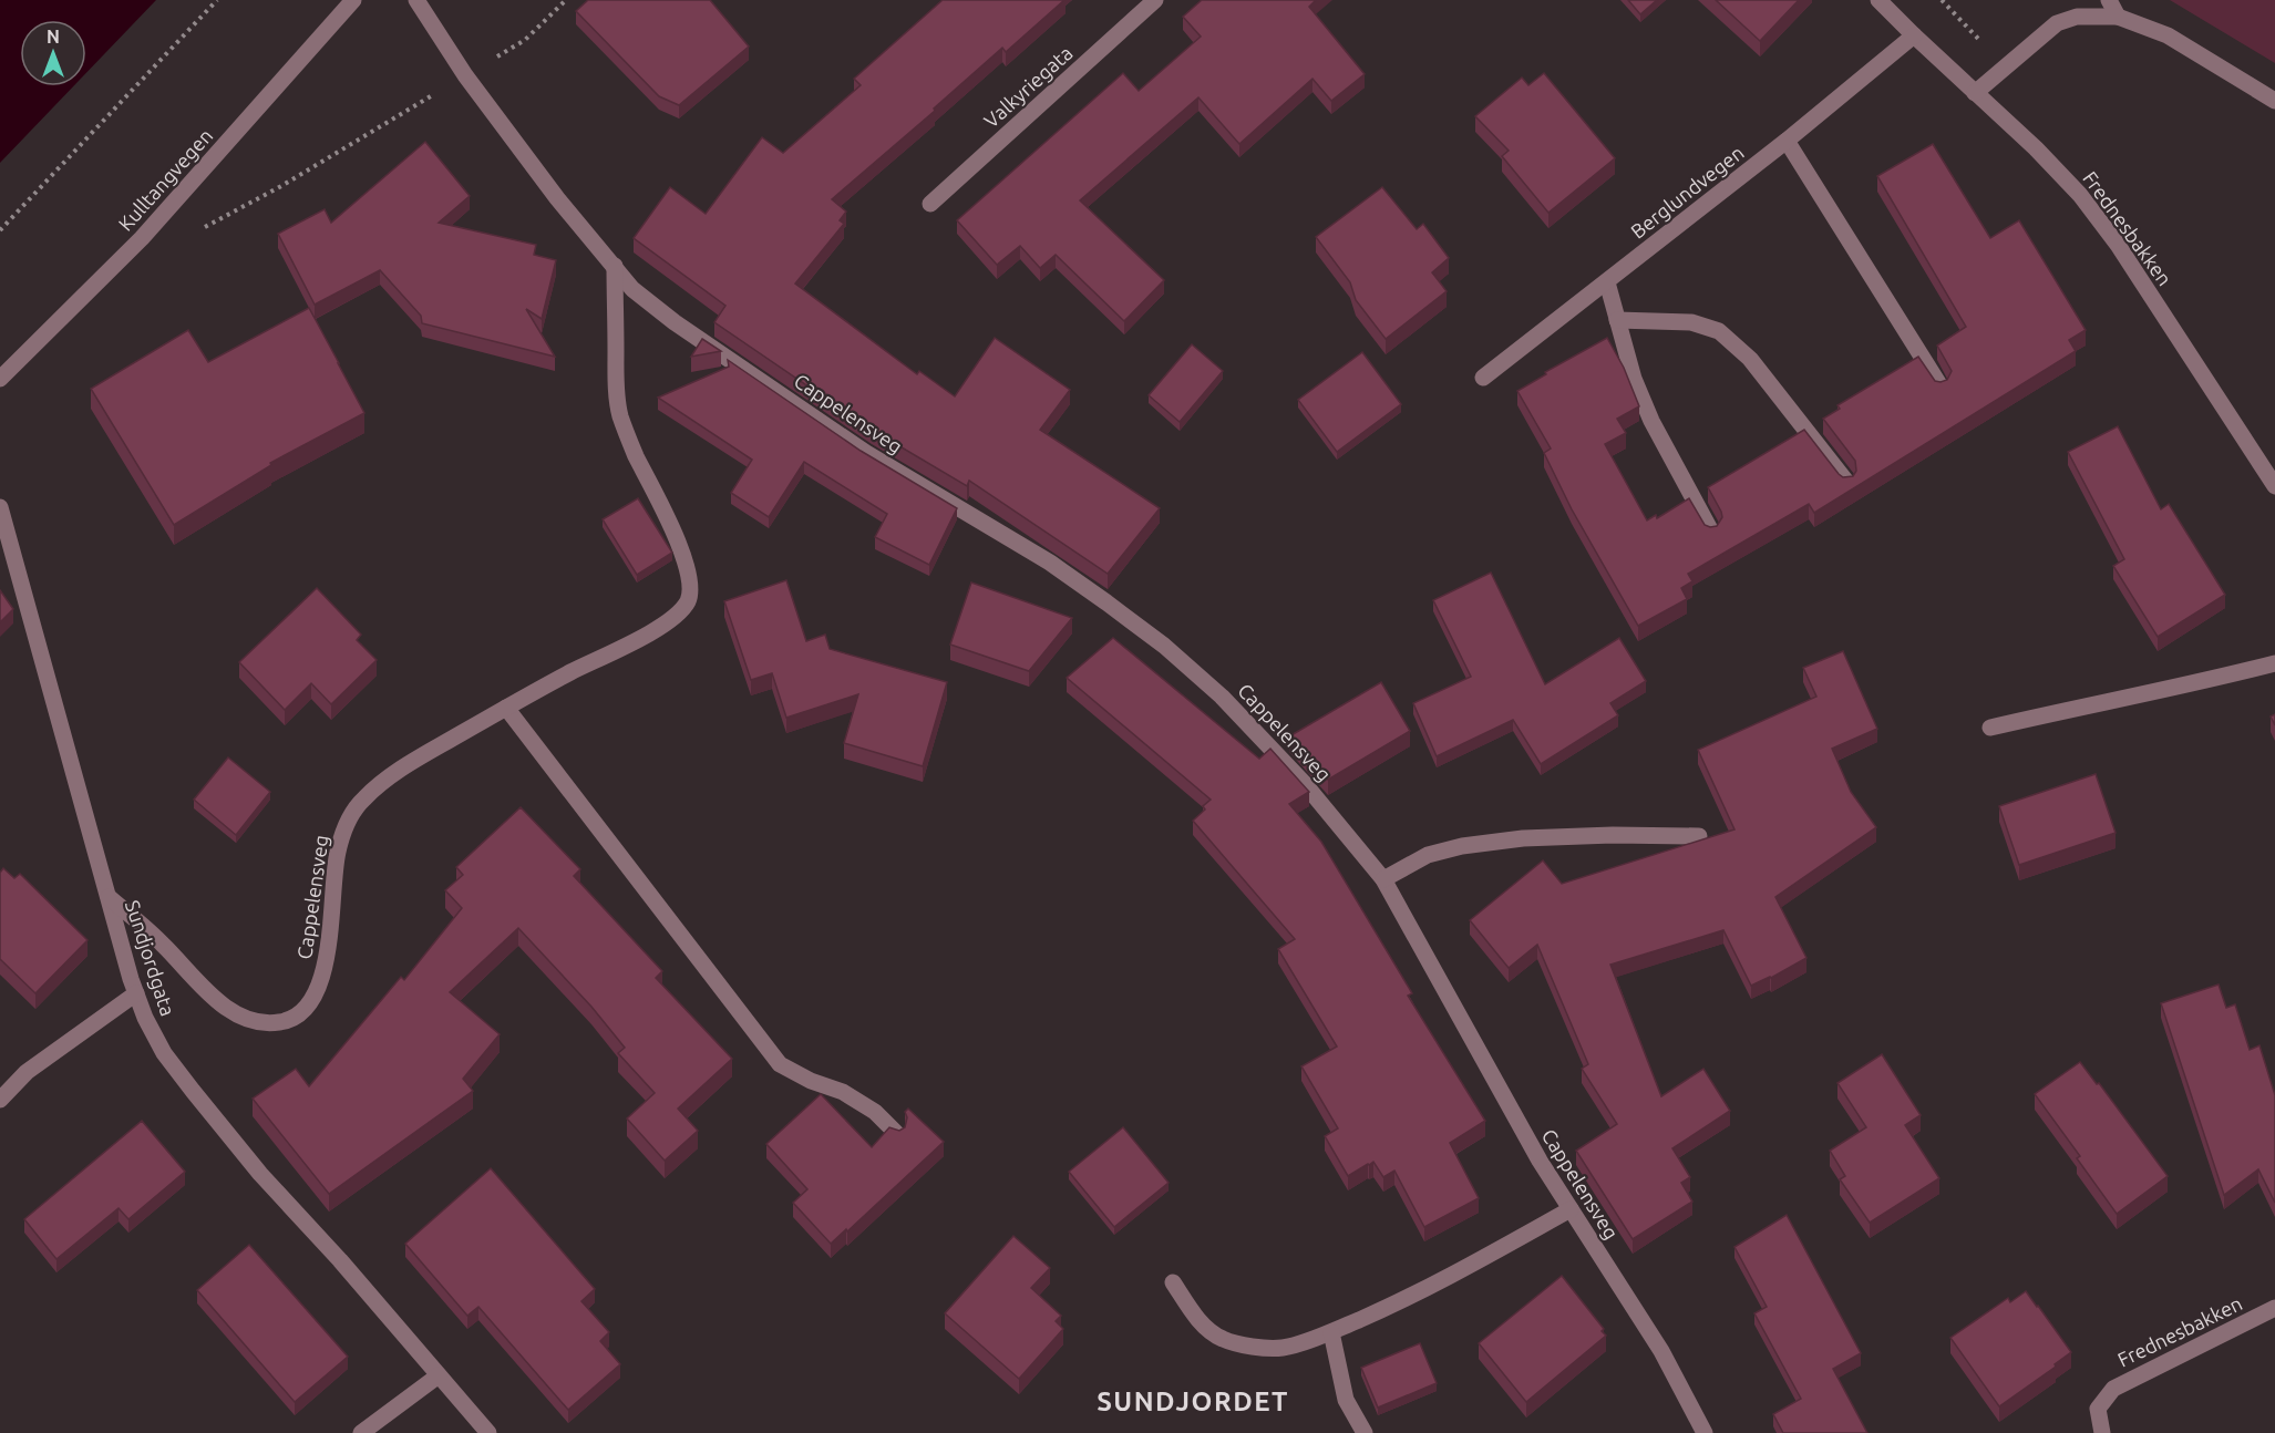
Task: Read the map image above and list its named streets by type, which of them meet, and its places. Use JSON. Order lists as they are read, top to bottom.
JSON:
{
  "streets": {
    "street": [
      "Valkyriegata",
      "Kulltangvegen",
      "Berglundvegen",
      "Frednesbakken",
      "Cappelensveg",
      "Sundjordgata"
    ]
  },
  "crossings": [
    ["Berglundvegen", "Frednesbakken"],
    ["Cappelensveg", "Sundjordgata"]
  ],
  "districts": ["SUNDJORDET"],
  "north": "top"
}
